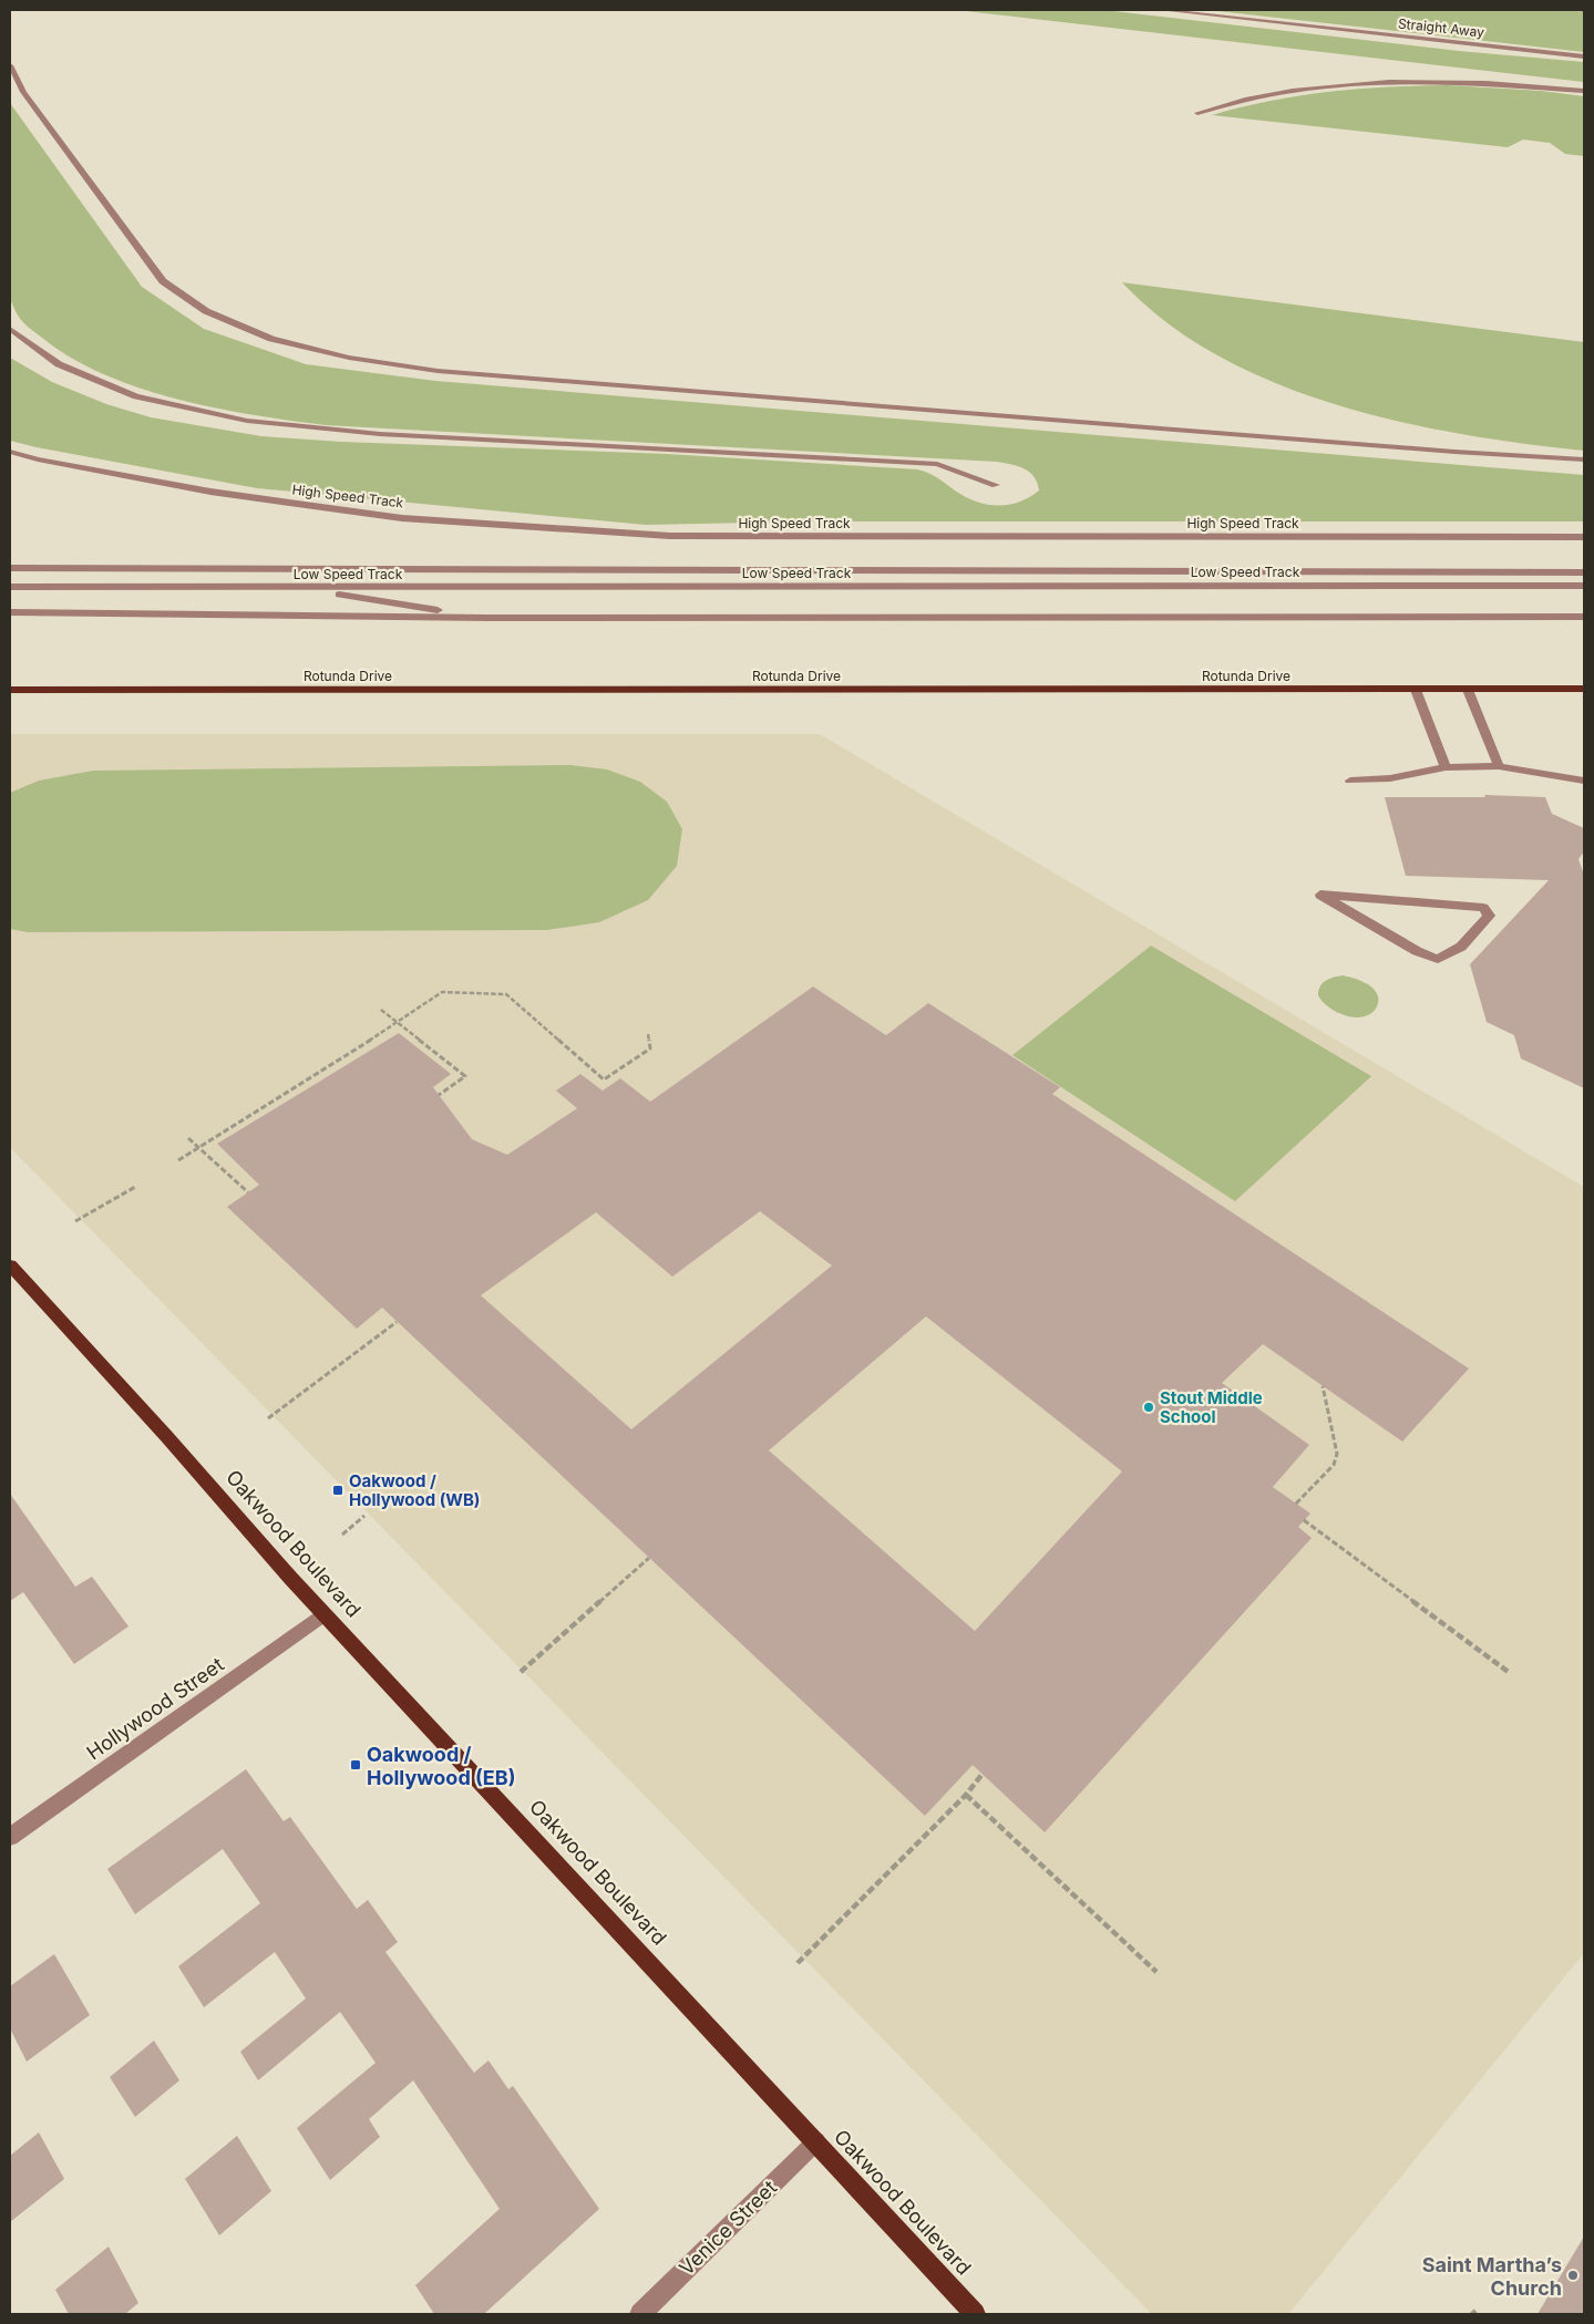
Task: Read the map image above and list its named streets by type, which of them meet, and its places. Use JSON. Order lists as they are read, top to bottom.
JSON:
{
  "streets": {
    "main road": ["Rotunda Drive", "Oakwood Boulevard"],
    "street": [
      "Straight Away",
      "High Speed Track",
      "Low Speed Track",
      "Hollywood Street",
      "Venice Street"
    ]
  },
  "crossings": [
    ["Oakwood Boulevard", "Hollywood Street"],
    ["Oakwood Boulevard", "Venice Street"]
  ],
  "places": {
    "other": ["Stout Middle School", "Saint Martha’s Church"],
    "transit": ["Oakwood / Hollywood (WB)", "Oakwood / Hollywood (EB)"]
  }
}
